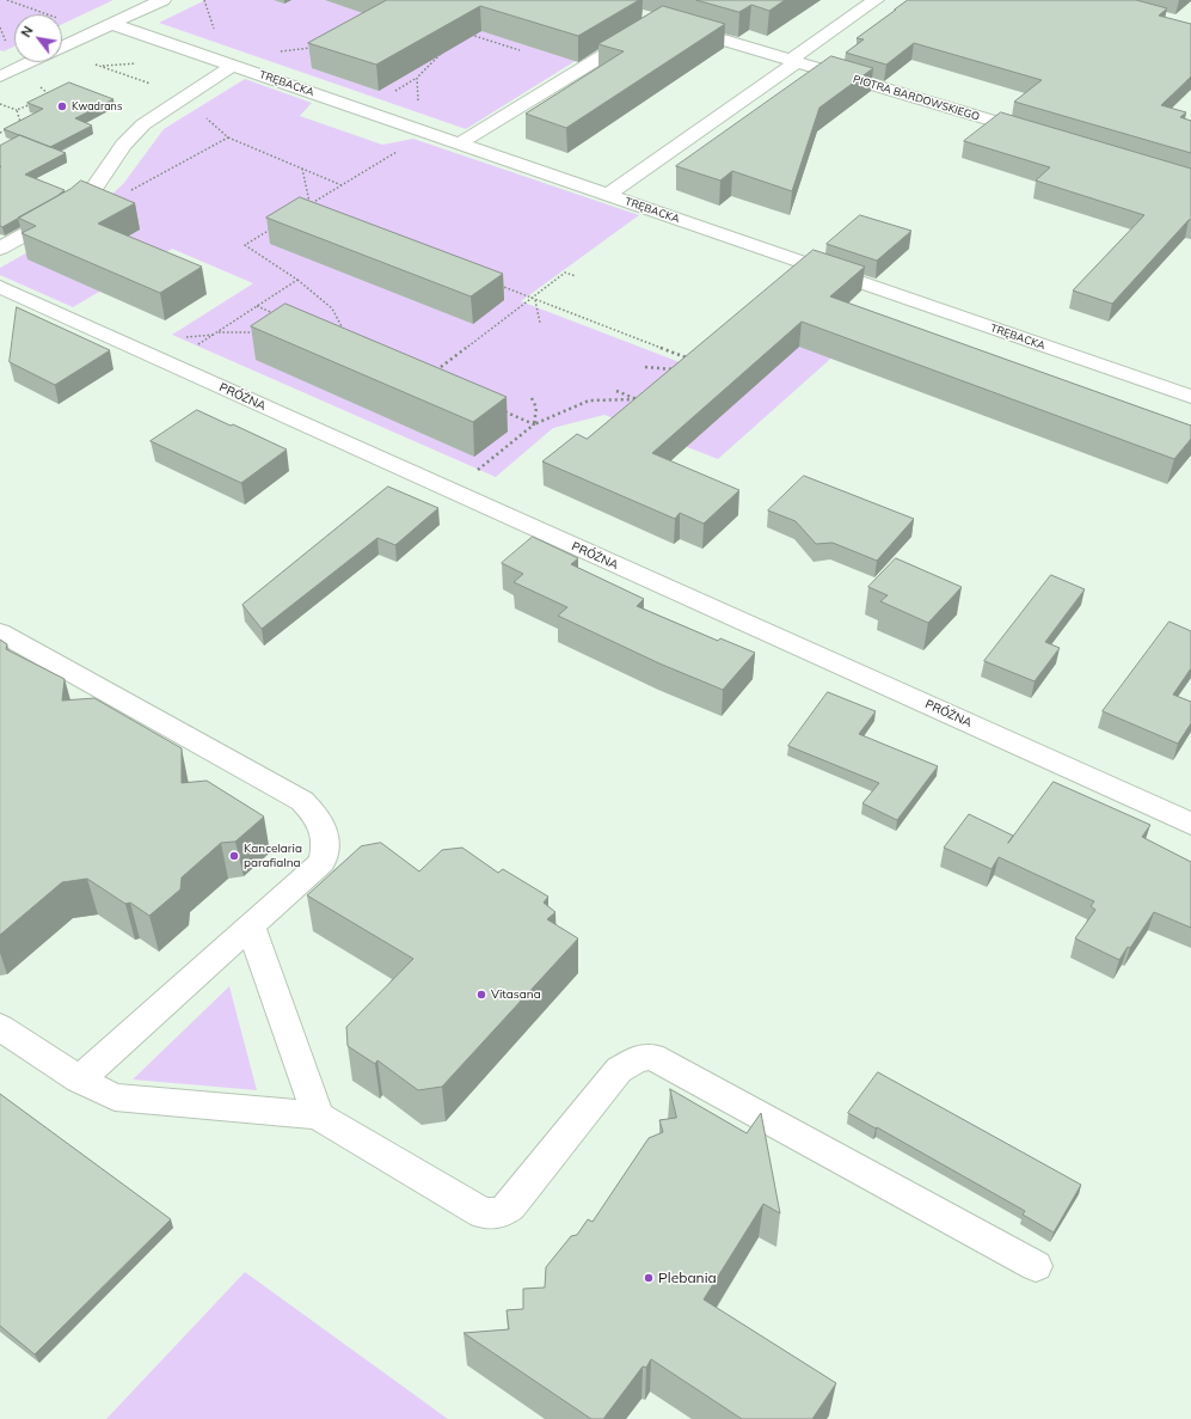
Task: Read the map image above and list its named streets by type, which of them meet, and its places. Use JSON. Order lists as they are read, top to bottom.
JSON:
{
  "streets": {
    "street": ["TRĘBACKA", "PIOTRA BARDOWSKIEGO", "PRÓŻNA"]
  },
  "places": [
    "Kwadrans",
    "Kancelaria parafialna",
    "Vitasana",
    "Plebania"
  ],
  "north": "top left"
}
